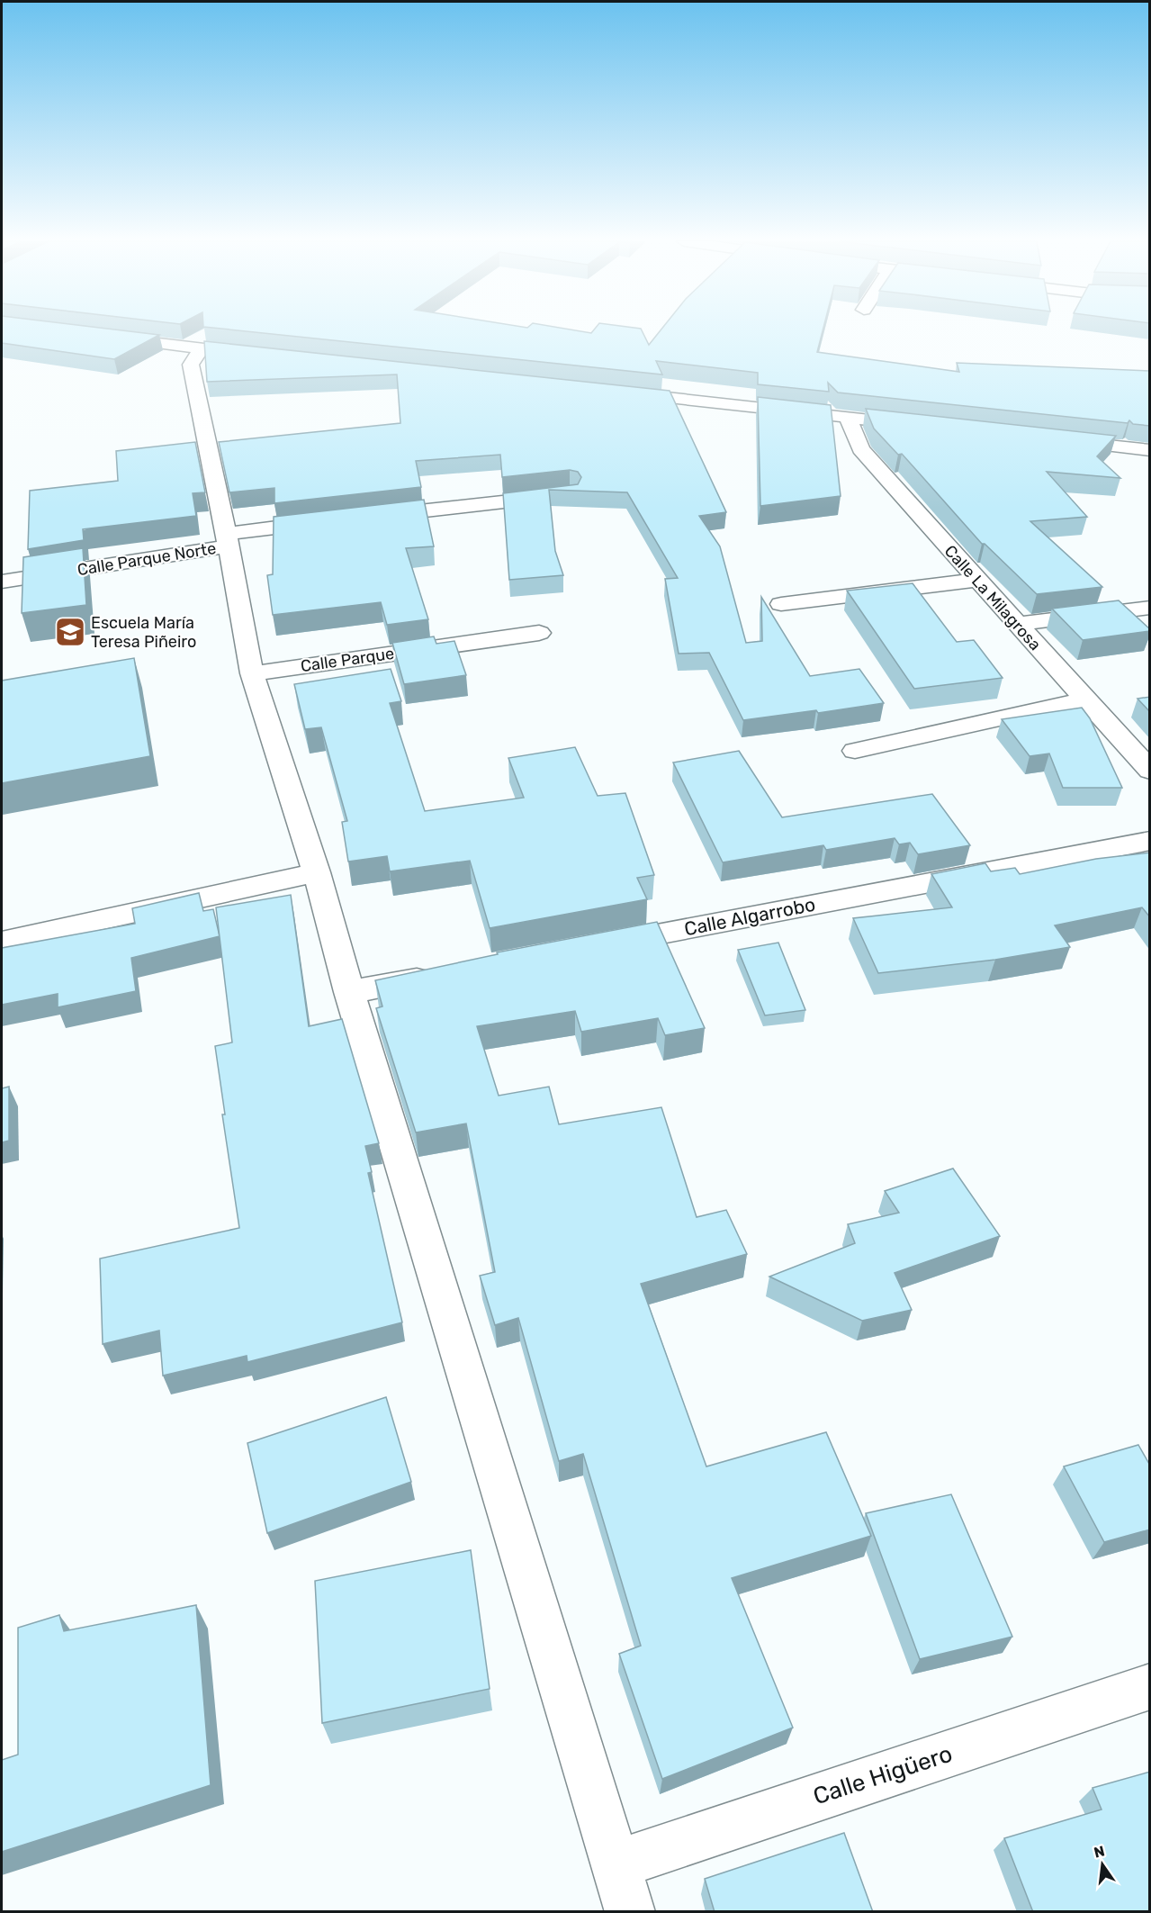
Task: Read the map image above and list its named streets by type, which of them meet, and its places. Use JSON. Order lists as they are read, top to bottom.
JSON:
{
  "streets": {
    "street": [
      "Calle Parque Norte",
      "Calle La Milagrosa",
      "Calle Parque",
      "Calle Algarrobo",
      "Calle Higüero"
    ]
  },
  "places": {
    "school or university": ["Escuela María Teresa Piñeiro"]
  },
  "north": "top"
}
